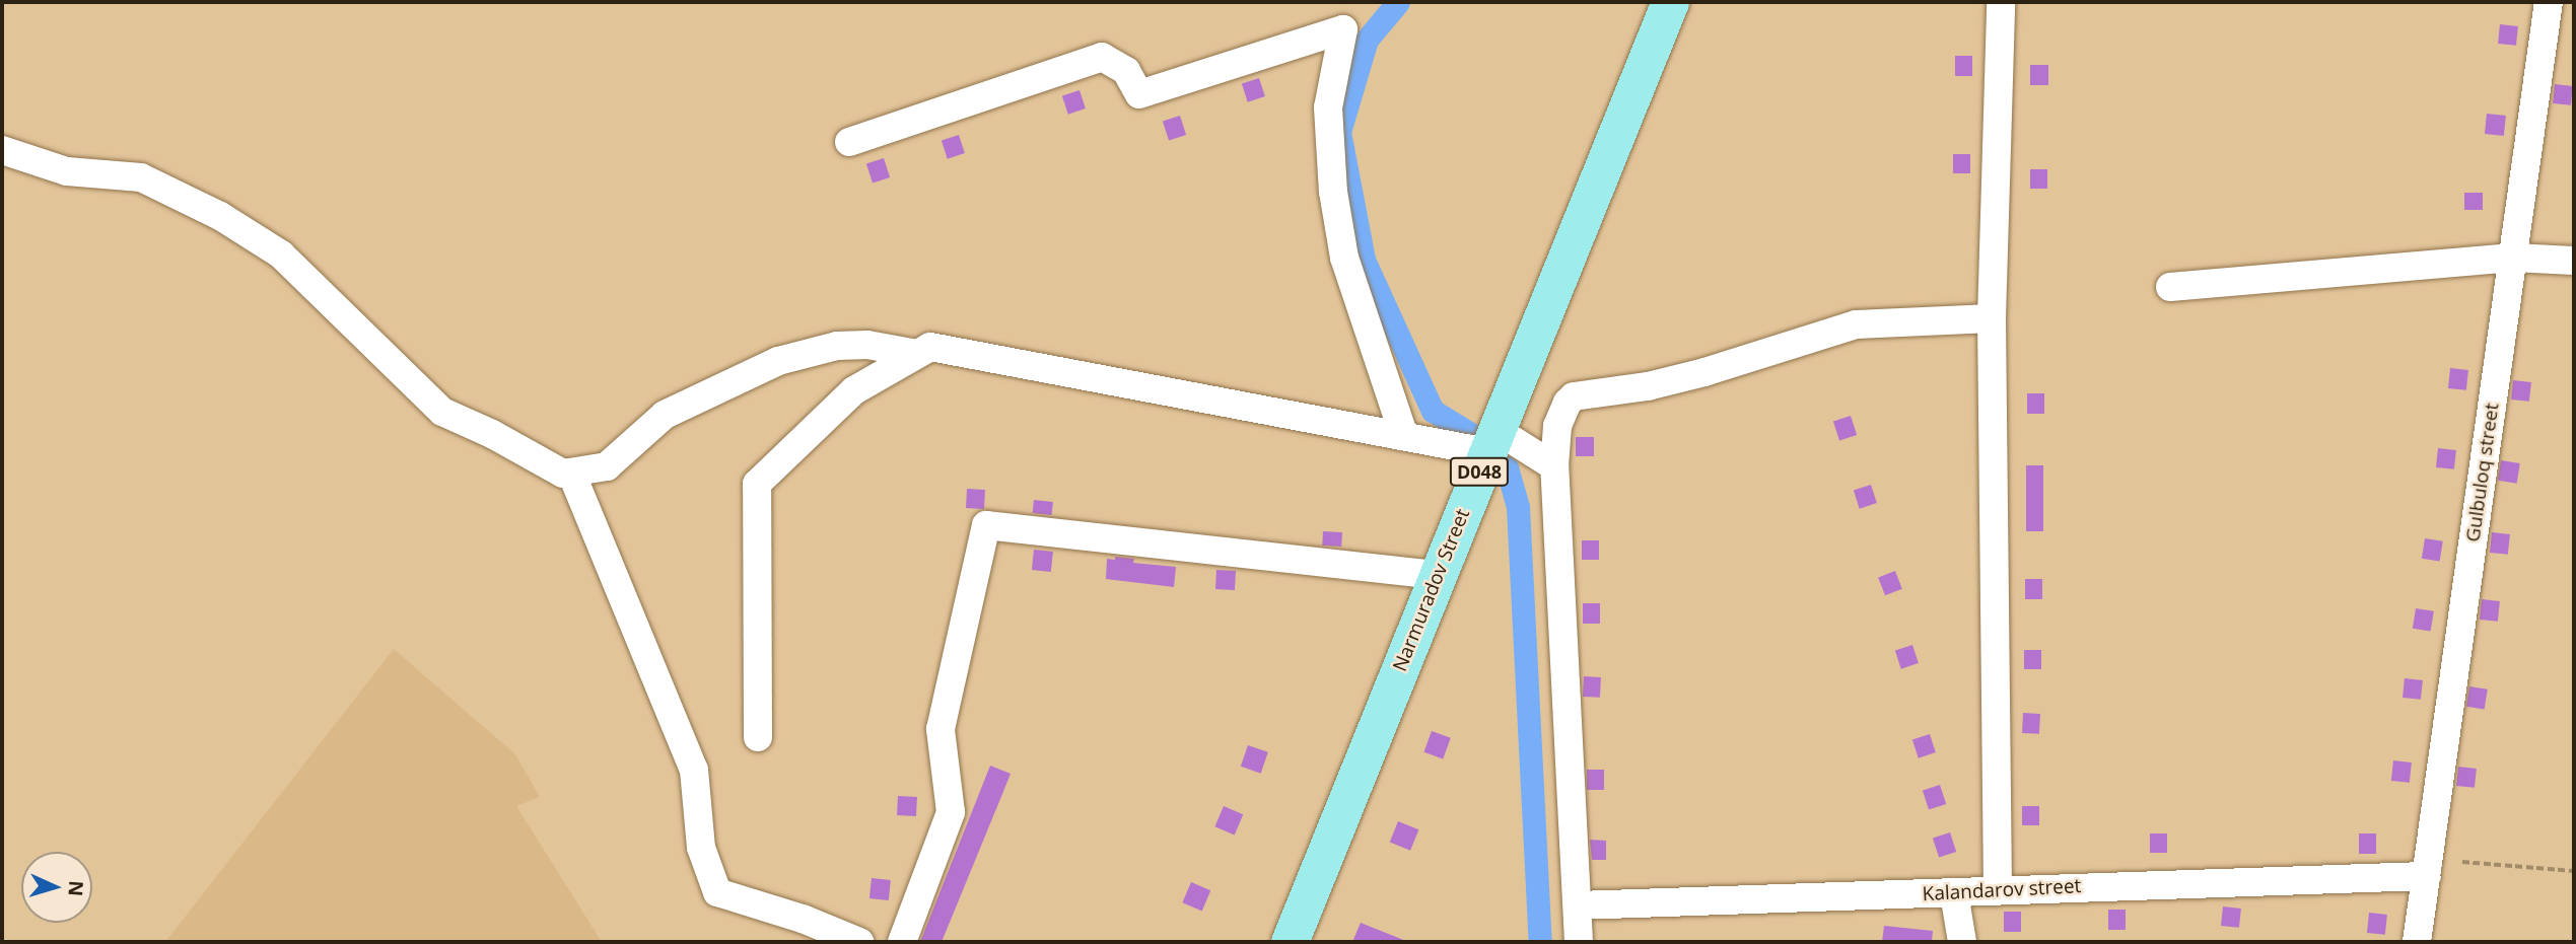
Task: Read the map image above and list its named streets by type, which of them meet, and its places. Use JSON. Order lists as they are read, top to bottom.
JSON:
{
  "streets": {
    "main road": ["D048", "Narmuradov Street"],
    "street": ["Gulbuloq street", "Kalandarov street"]
  },
  "crossings": [
    ["Gulbuloq street", "Kalandarov street"]
  ],
  "north": "right"
}
